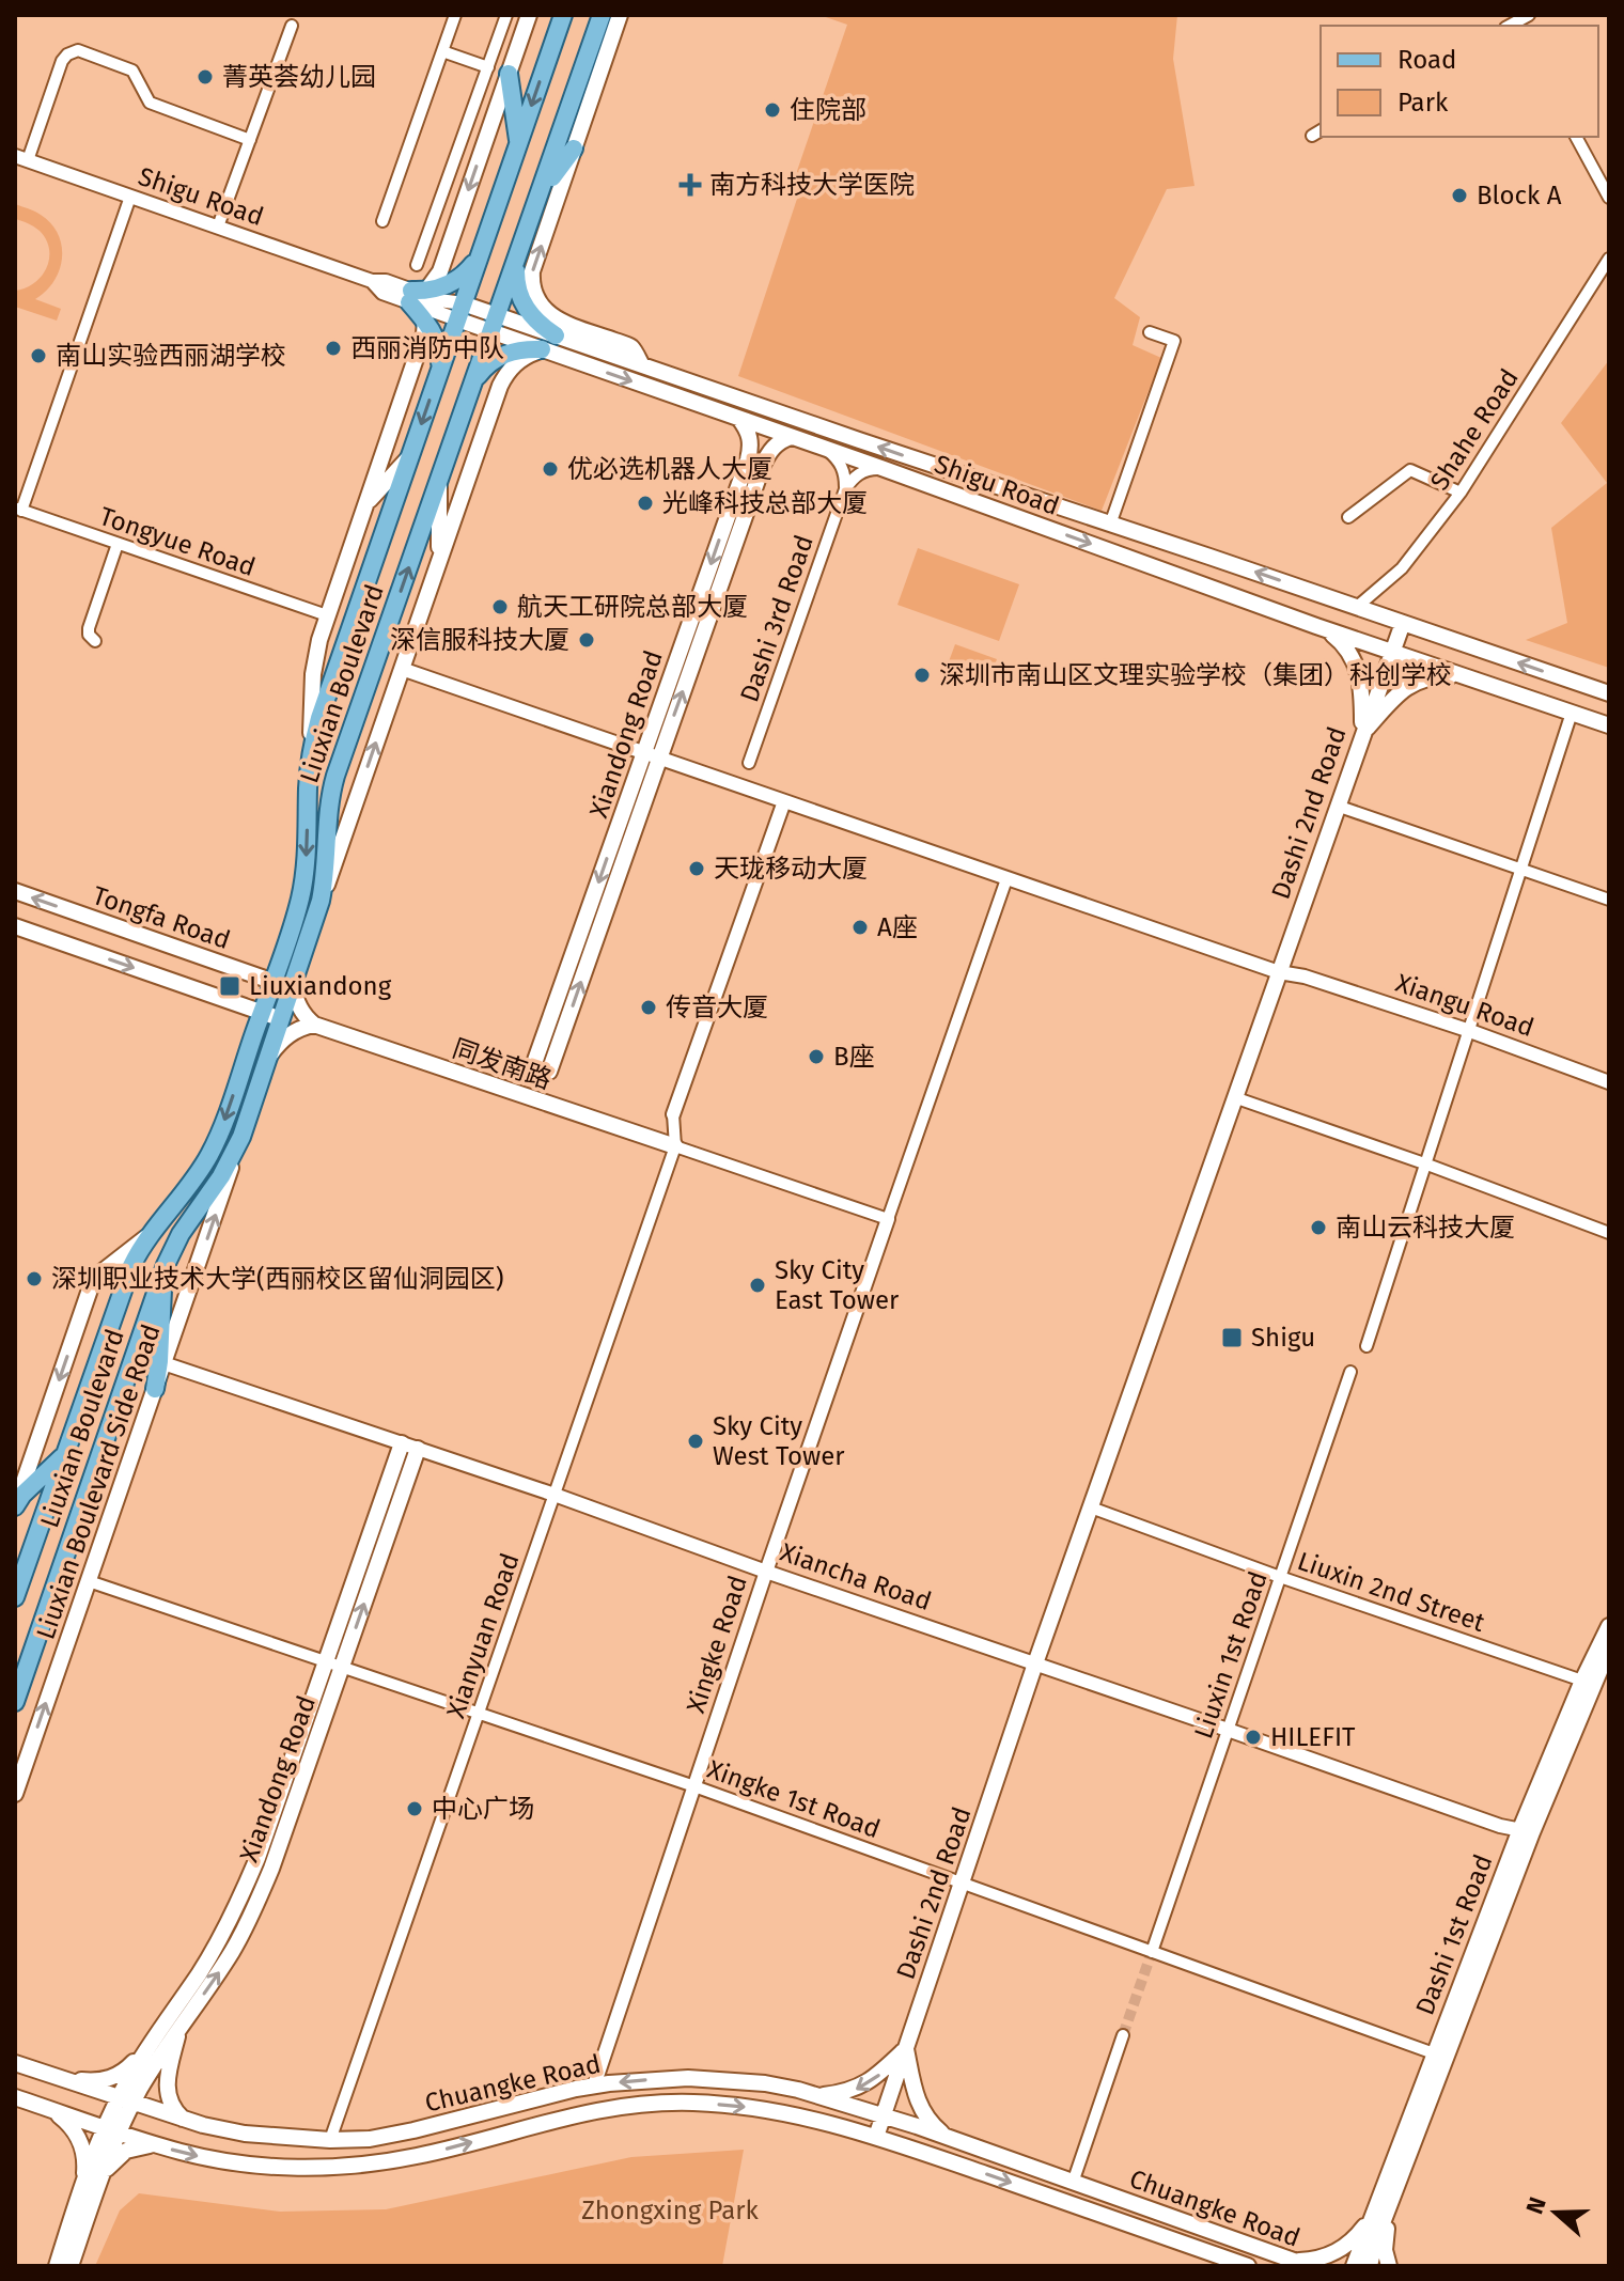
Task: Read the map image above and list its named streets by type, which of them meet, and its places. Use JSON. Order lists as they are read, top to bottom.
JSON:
{
  "streets": {
    "main road": [
      "Shigu Road",
      "Liuxian Boulevard",
      "Xiandong Road",
      "Dashi 2nd Road",
      "Tongfa Road",
      "同发南路",
      "Liuxian Boulevard Side Road",
      "Dashi 1st Road",
      "Chuangke Road"
    ],
    "street": [
      "Shahe Road",
      "Tongyue Road",
      "Dashi 3rd Road",
      "Xiangu Road",
      "Xiancha Road",
      "Liuxin 2nd Street",
      "Xianyuan Road",
      "Xingke Road",
      "Liuxin 1st Road",
      "Xingke 1st Road"
    ]
  },
  "crossings": [
    ["Shigu Road", "Shahe Road"],
    ["Shigu Road", "Liuxian Boulevard"],
    ["Shigu Road", "Xiandong Road"],
    ["Shigu Road", "Dashi 2nd Road"],
    ["Liuxian Boulevard", "Tongfa Road"],
    ["Liuxian Boulevard", "Liuxian Boulevard Side Road"],
    ["Xiandong Road", "Xiangu Road"],
    ["Xiandong Road", "Xiancha Road"],
    ["Xiandong Road", "Xingke 1st Road"],
    ["Xiandong Road", "Chuangke Road"],
    ["Dashi 2nd Road", "Xiangu Road"],
    ["Dashi 2nd Road", "Xiancha Road"],
    ["Dashi 2nd Road", "Liuxin 2nd Street"],
    ["Dashi 2nd Road", "Xingke 1st Road"],
    ["Dashi 2nd Road", "Chuangke Road"],
    ["同发南路", "Xianyuan Road"],
    ["Liuxian Boulevard Side Road", "Xiancha Road"],
    ["Liuxian Boulevard Side Road", "Xingke 1st Road"],
    ["Xiancha Road", "Xianyuan Road"],
    ["Xiancha Road", "Xingke Road"],
    ["Xiancha Road", "Liuxin 1st Road"],
    ["Xiancha Road", "Dashi 1st Road"],
    ["Liuxin 2nd Street", "Liuxin 1st Road"],
    ["Liuxin 2nd Street", "Dashi 1st Road"],
    ["Xianyuan Road", "Xingke 1st Road"],
    ["Xianyuan Road", "Chuangke Road"],
    ["Xingke Road", "Xingke 1st Road"],
    ["Xingke Road", "Chuangke Road"],
    ["Liuxin 1st Road", "Xingke 1st Road"],
    ["Xingke 1st Road", "Dashi 1st Road"]
  ],
  "parks": ["Zhongxing Park"],
  "places": {
    "other": [
      "菁英荟幼儿园",
      "住院部",
      "Block A",
      "西丽消防中队",
      "南山实验西丽湖学校",
      "优必选机器人大厦",
      "光峰科技总部大厦",
      "航天工研院总部大厦",
      "深信服科技大厦",
      "深圳市南山区文理实验学校（集团）科创学校",
      "天珑移动大厦",
      "A座",
      "传音大厦",
      "B座",
      "南山云科技大厦",
      "深圳职业技术大学(西丽校区留仙洞园区)",
      "Sky City East Tower",
      "Sky City West Tower",
      "HILEFIT",
      "中心广场"
    ],
    "health": ["南方科技大学医院"],
    "transit": ["Liuxiandong", "Shigu"]
  },
  "legend": ["Road", "Park"],
  "north": "left"
}
